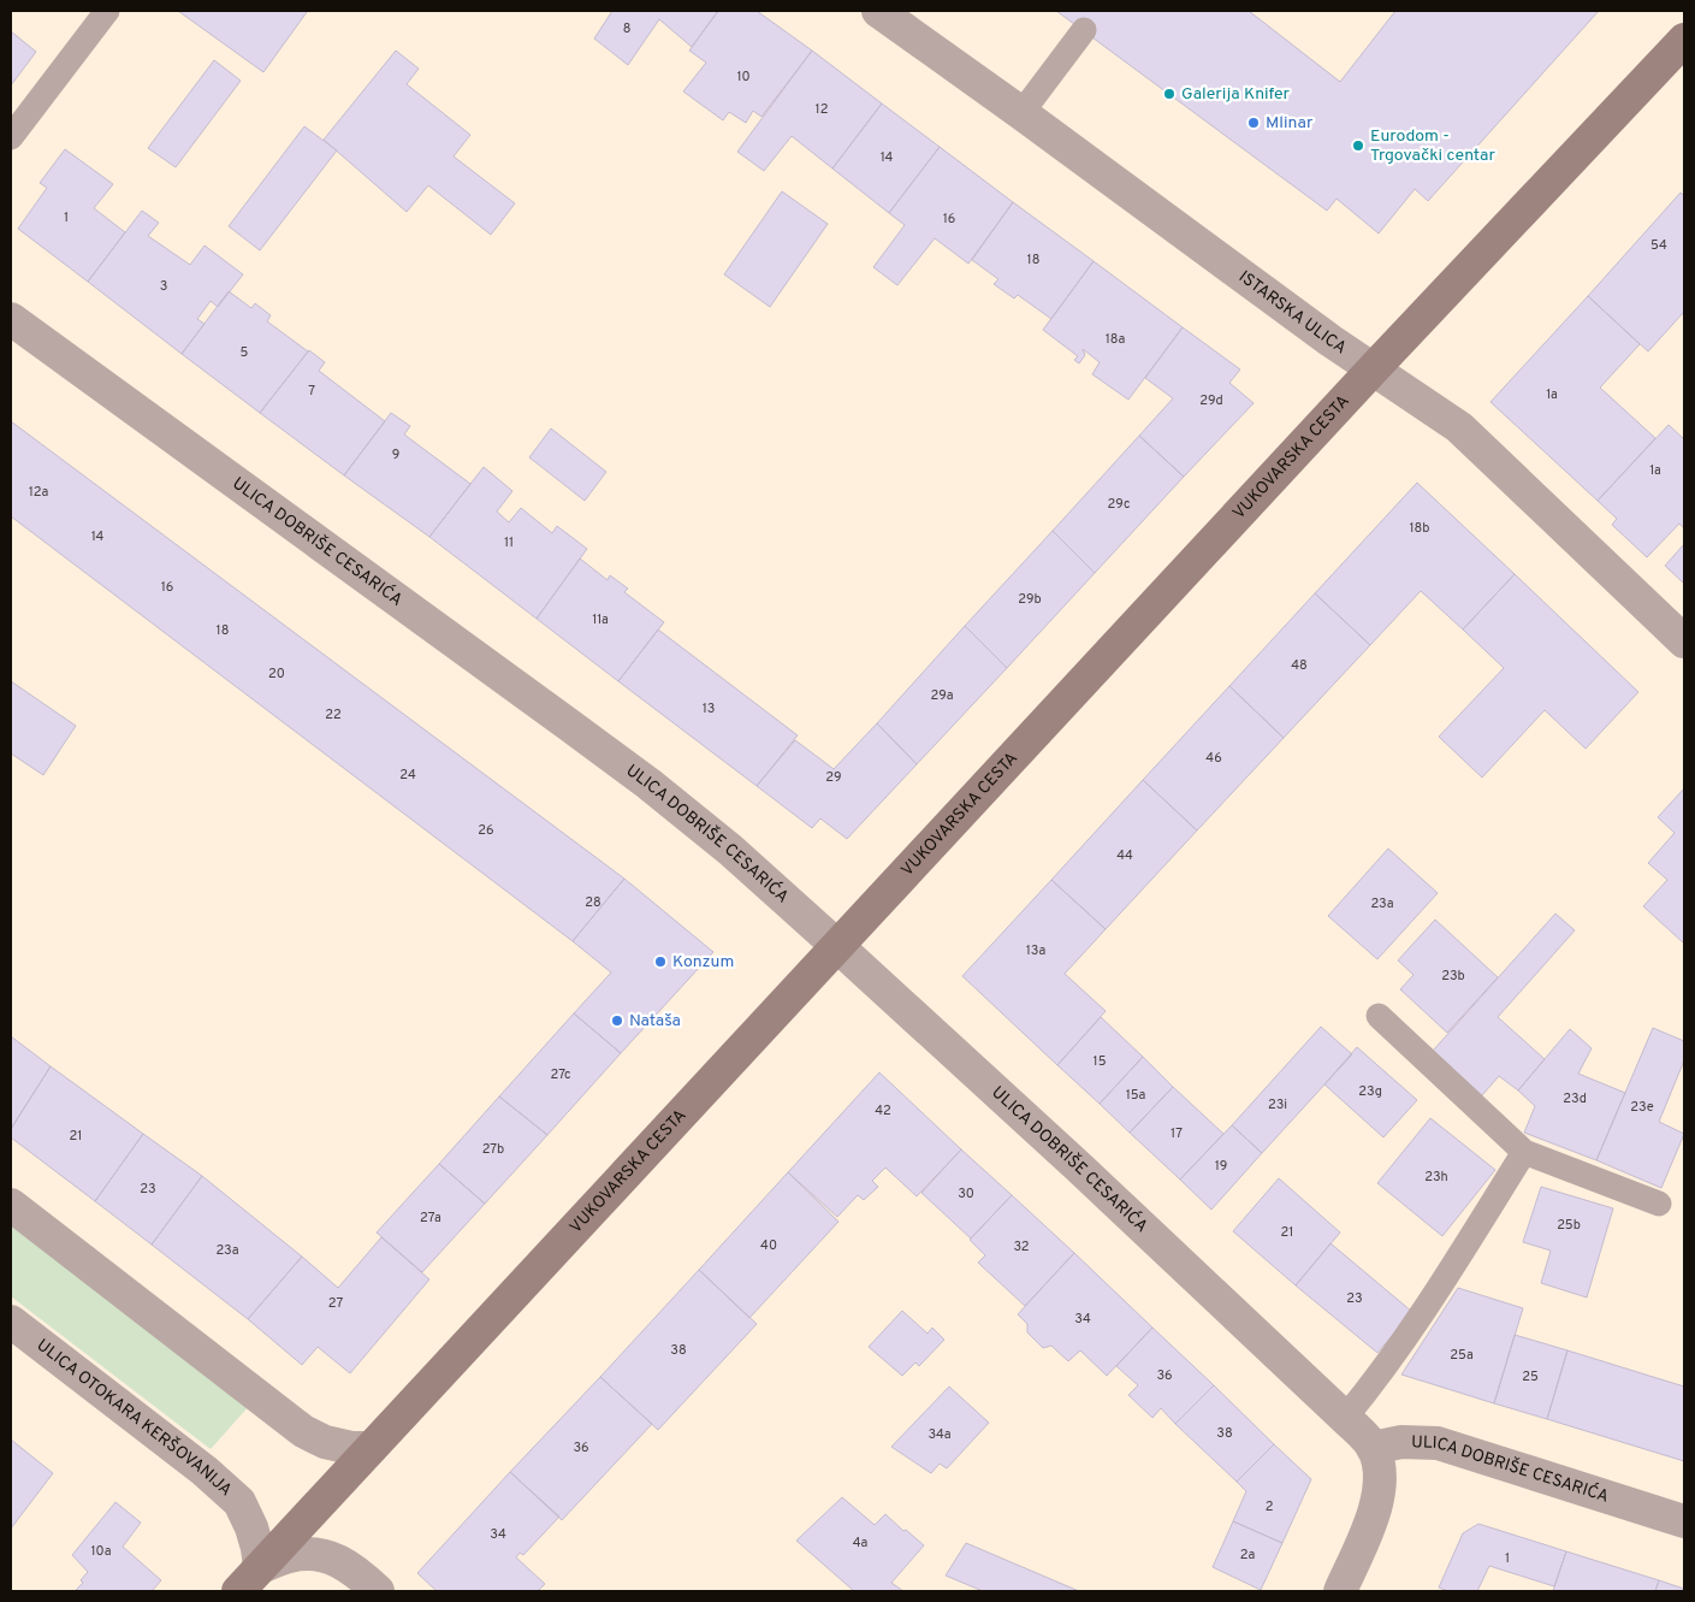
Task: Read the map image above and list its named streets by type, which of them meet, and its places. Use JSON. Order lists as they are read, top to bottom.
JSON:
{
  "streets": {
    "main road": ["VUKOVARSKA CESTA"],
    "street": ["ISTARSKA ULICA", "ULICA DOBRIŠE CESARIĆA", "ULICA OTOKARA KERŠOVANIJA"]
  },
  "crossings": [
    ["ISTARSKA ULICA", "VUKOVARSKA CESTA"],
    ["VUKOVARSKA CESTA", "ULICA DOBRIŠE CESARIĆA"],
    ["VUKOVARSKA CESTA", "ULICA OTOKARA KERŠOVANIJA"]
  ],
  "places": [
    "Galerija Knifer",
    "Mlinar",
    "Eurodom - Trgovački centar",
    "Konzum",
    "Nataša"
  ],
  "house_numbers": [
    "8",
    "10",
    "12",
    "14",
    "1",
    "16",
    "54",
    "18",
    "3",
    "18a",
    "5",
    "7",
    "1a",
    "29d",
    "9",
    "1a",
    "12a",
    "29c",
    "18b",
    "14",
    "11",
    "16",
    "29b",
    "11a",
    "18",
    "48",
    "20",
    "29a",
    "13",
    "22",
    "46",
    "24",
    "29",
    "26",
    "44",
    "28",
    "23a",
    "13a",
    "23b",
    "15",
    "27c",
    "23g",
    "15a",
    "23d",
    "23i",
    "23e",
    "42",
    "17",
    "21",
    "27b",
    "19",
    "23h",
    "23",
    "30",
    "27a",
    "25b",
    "21",
    "40",
    "32",
    "23a",
    "23",
    "27",
    "34",
    "38",
    "25a",
    "36",
    "25",
    "38",
    "34a",
    "36",
    "2",
    "34",
    "4a",
    "10a",
    "2a",
    "1"
  ]
}
